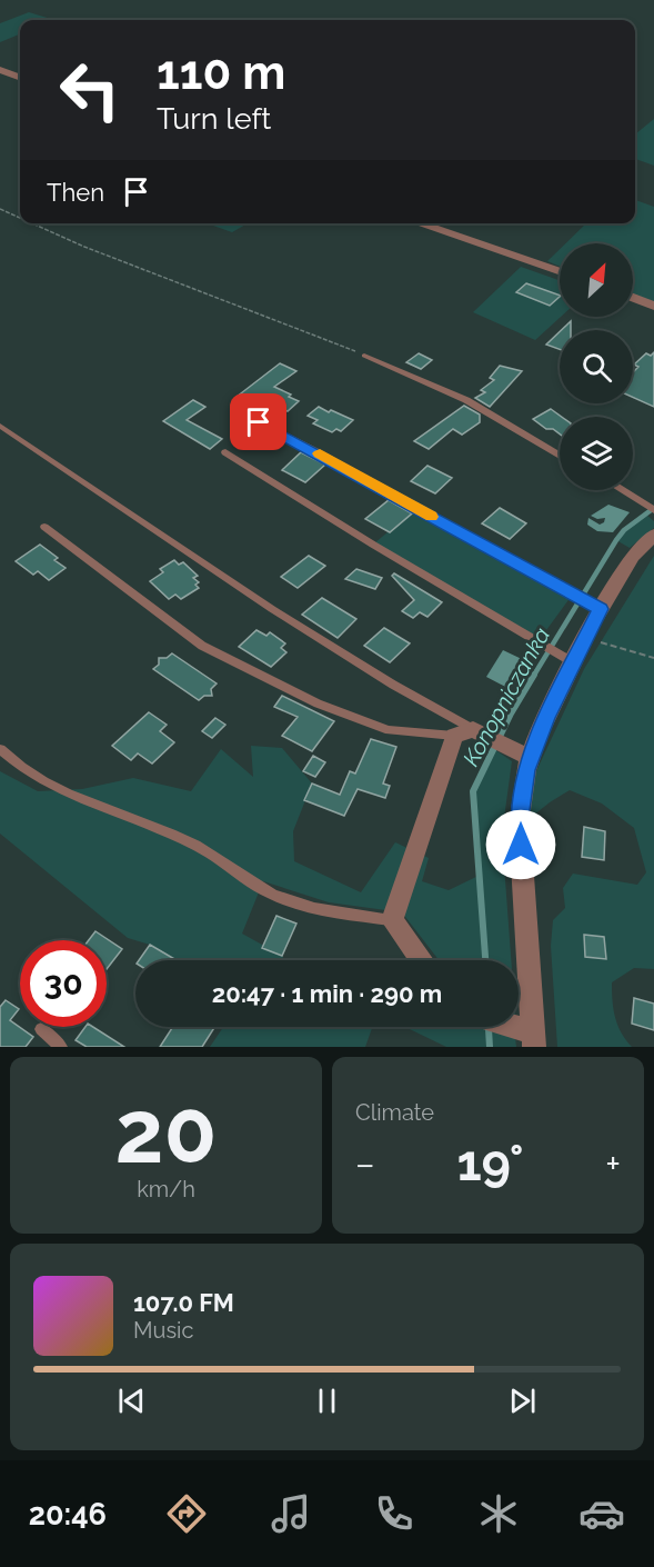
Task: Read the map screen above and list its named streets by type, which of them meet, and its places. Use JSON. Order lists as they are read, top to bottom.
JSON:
{
  "water": ["Konopniczanka"],
  "north": "top right",
  "page": {
    "turn": ["110 m", "Turn left"],
    "then": "Then",
    "limit": "30",
    "trip": "20:47 · 1 min · 290 m",
    "tile": [
      ["20", "km/h"],
      "Climate"
    ],
    "heat": ["−", "19°", "+"],
    "song": ["107.0 FM", "Music"],
    "tabs": "20:46"
  }
}
